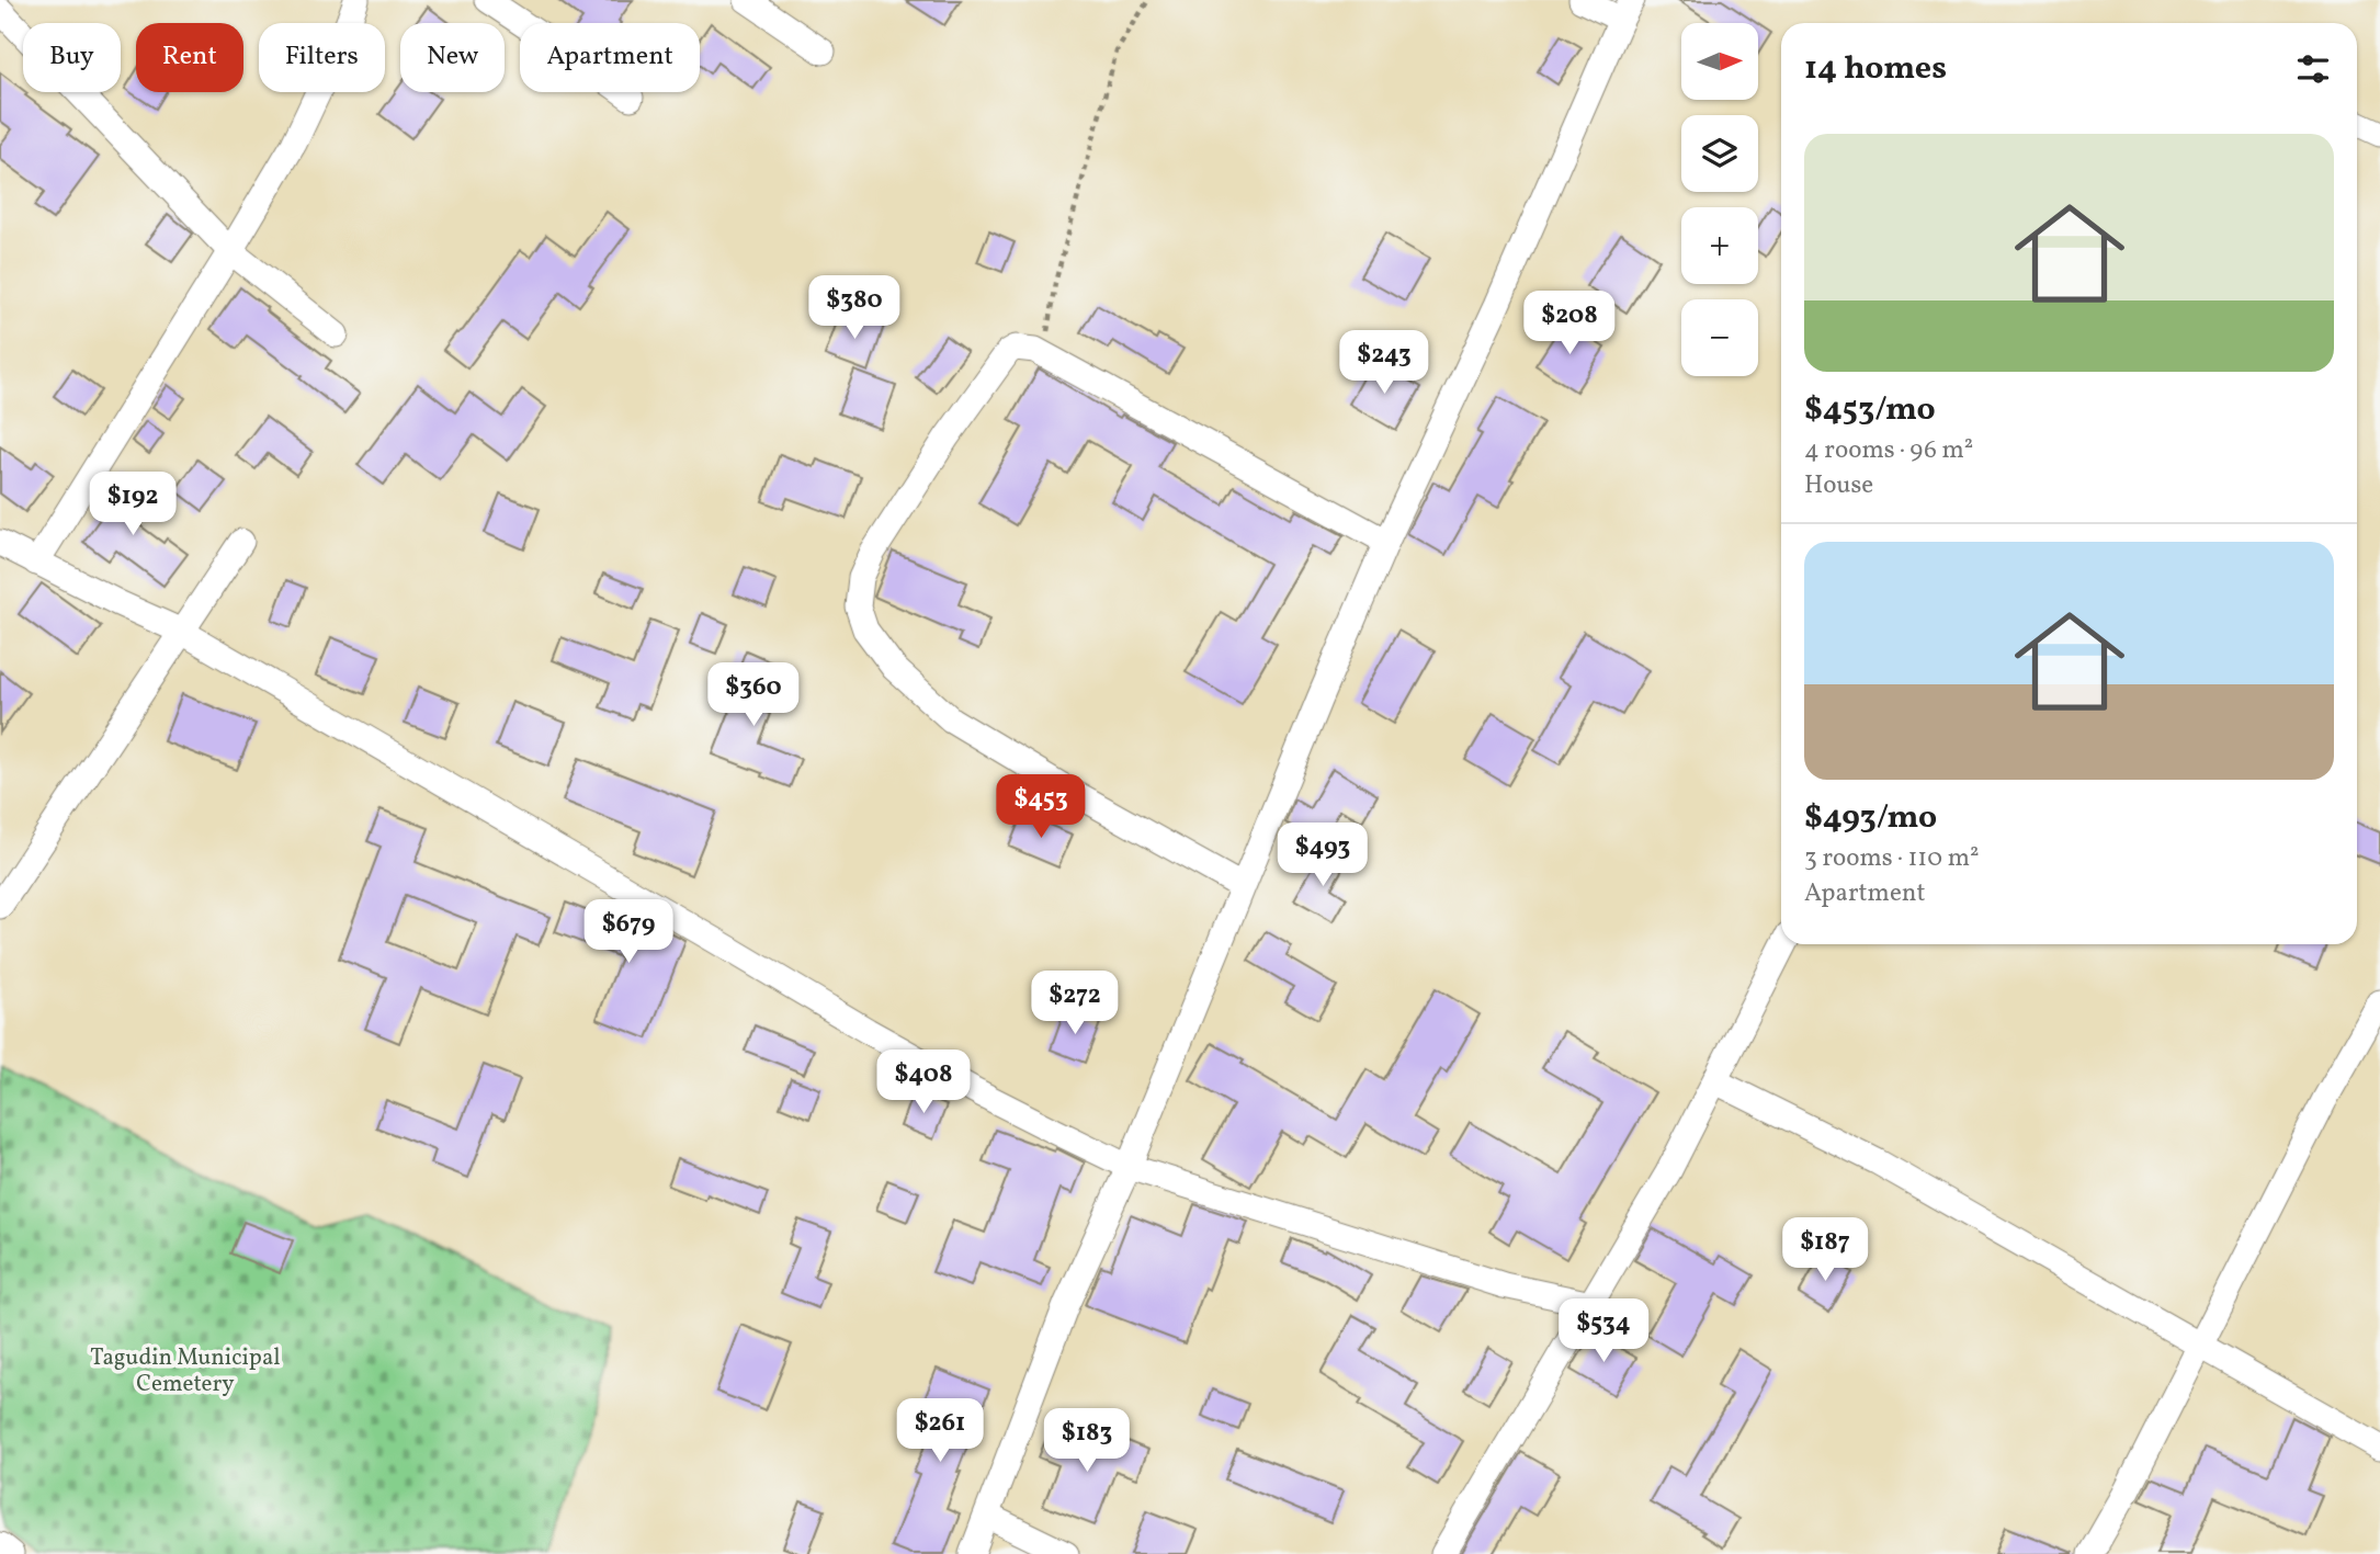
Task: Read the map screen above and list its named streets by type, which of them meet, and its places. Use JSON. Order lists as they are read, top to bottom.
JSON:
{
  "parks": ["Tagudin Municipal Cemetery"],
  "north": "right",
  "page": {
    "map_buttons": ["+", "−"],
    "chip": [
      "Buy",
      "Rent",
      "Filters",
      "New",
      "Apartment"
    ],
    "heading": "14 homes",
    "list": [
      {
        "name": "$453/mo",
        "note": "4 rooms · 96 m² · House"
      },
      {
        "name": "$493/mo",
        "note": "3 rooms · 110 m² · Apartment"
      }
    ],
    "price": [
      "$380",
      "$208",
      "$243",
      "$192",
      "$360",
      "$453",
      "$493",
      "$679",
      "$272",
      "$408",
      "$187",
      "$534",
      "$261",
      "$183"
    ]
  }
}
